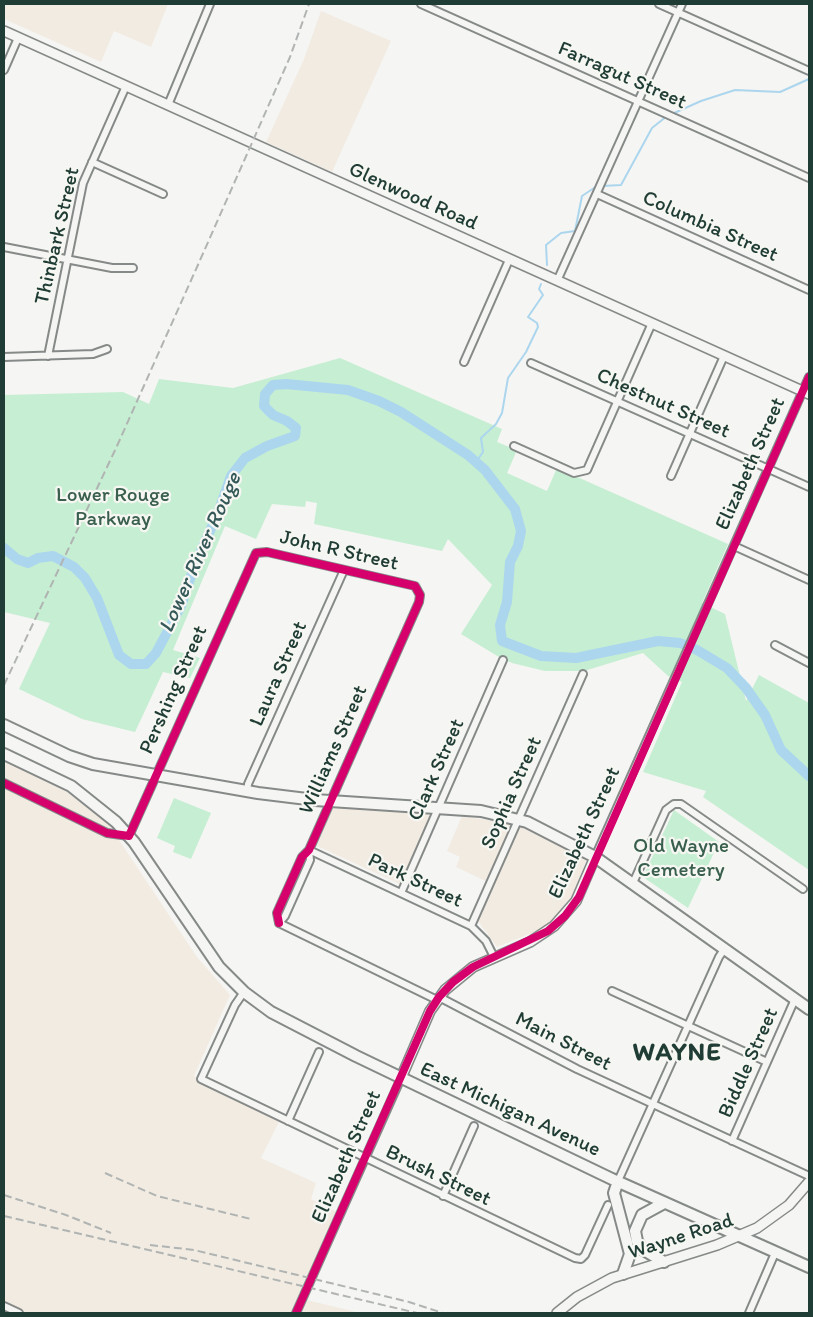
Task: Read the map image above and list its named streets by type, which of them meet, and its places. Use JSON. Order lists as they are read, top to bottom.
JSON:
{
  "streets": {
    "main road": ["East Michigan Avenue"],
    "street": [
      "Farragut Street",
      "Glenwood Road",
      "Columbia Street",
      "Thinbark Street",
      "Chestnut Street",
      "Elizabeth Street",
      "John R Street",
      "Laura Street",
      "Pershing Street",
      "Williams Street",
      "Clark Street",
      "Sophia Street",
      "Park Street",
      "Main Street",
      "Biddle Street",
      "Brush Street",
      "Wayne Road"
    ]
  },
  "crossings": [
    ["Glenwood Road", "Thinbark Street"],
    ["Glenwood Road", "Elizabeth Street"],
    ["Chestnut Street", "Elizabeth Street"],
    ["Elizabeth Street", "Park Street"],
    ["Elizabeth Street", "Main Street"],
    ["Elizabeth Street", "East Michigan Avenue"],
    ["Elizabeth Street", "Brush Street"],
    ["John R Street", "Laura Street"],
    ["John R Street", "Pershing Street"],
    ["John R Street", "Williams Street"],
    ["Pershing Street", "East Michigan Avenue"],
    ["Williams Street", "Park Street"],
    ["Williams Street", "Main Street"],
    ["Clark Street", "Park Street"],
    ["Sophia Street", "Park Street"],
    ["Main Street", "Biddle Street"],
    ["East Michigan Avenue", "Brush Street"],
    ["East Michigan Avenue", "Wayne Road"]
  ],
  "districts": ["WAYNE"],
  "water": ["Lower River Rouge"],
  "parks": ["Lower Rouge Parkway", "Old Wayne Cemetery"]
}
